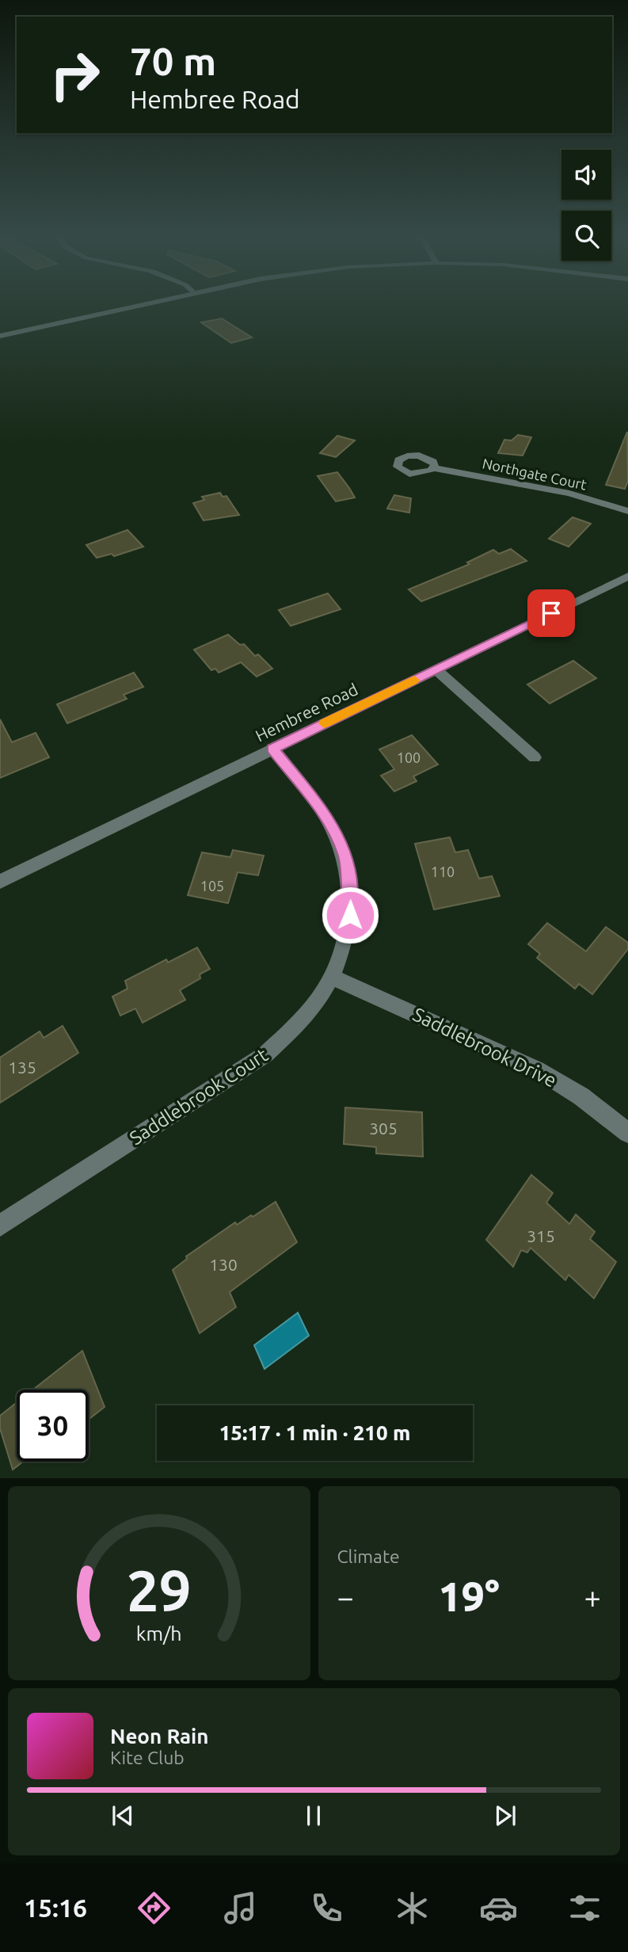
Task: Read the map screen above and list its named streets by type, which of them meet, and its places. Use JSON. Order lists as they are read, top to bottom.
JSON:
{
  "streets": {
    "street": [
      "Northgate Court",
      "Hembree Road",
      "Saddlebrook Drive",
      "Saddlebrook Court"
    ]
  },
  "crossings": [
    ["Hembree Road", "Saddlebrook Court"],
    ["Saddlebrook Drive", "Saddlebrook Court"]
  ],
  "house_numbers": [
    "100",
    "110",
    "105",
    "135",
    "305",
    "315",
    "130"
  ],
  "page": {
    "turn": ["70 m", "Hembree Road"],
    "limit": "30",
    "trip": "15:17 · 1 min · 210 m",
    "tile": "Climate",
    "heat": ["−", "19°", "+"],
    "song": ["Neon Rain", "Kite Club"],
    "tabs": "15:16",
    "gauge": ["29", "km/h"]
  }
}
